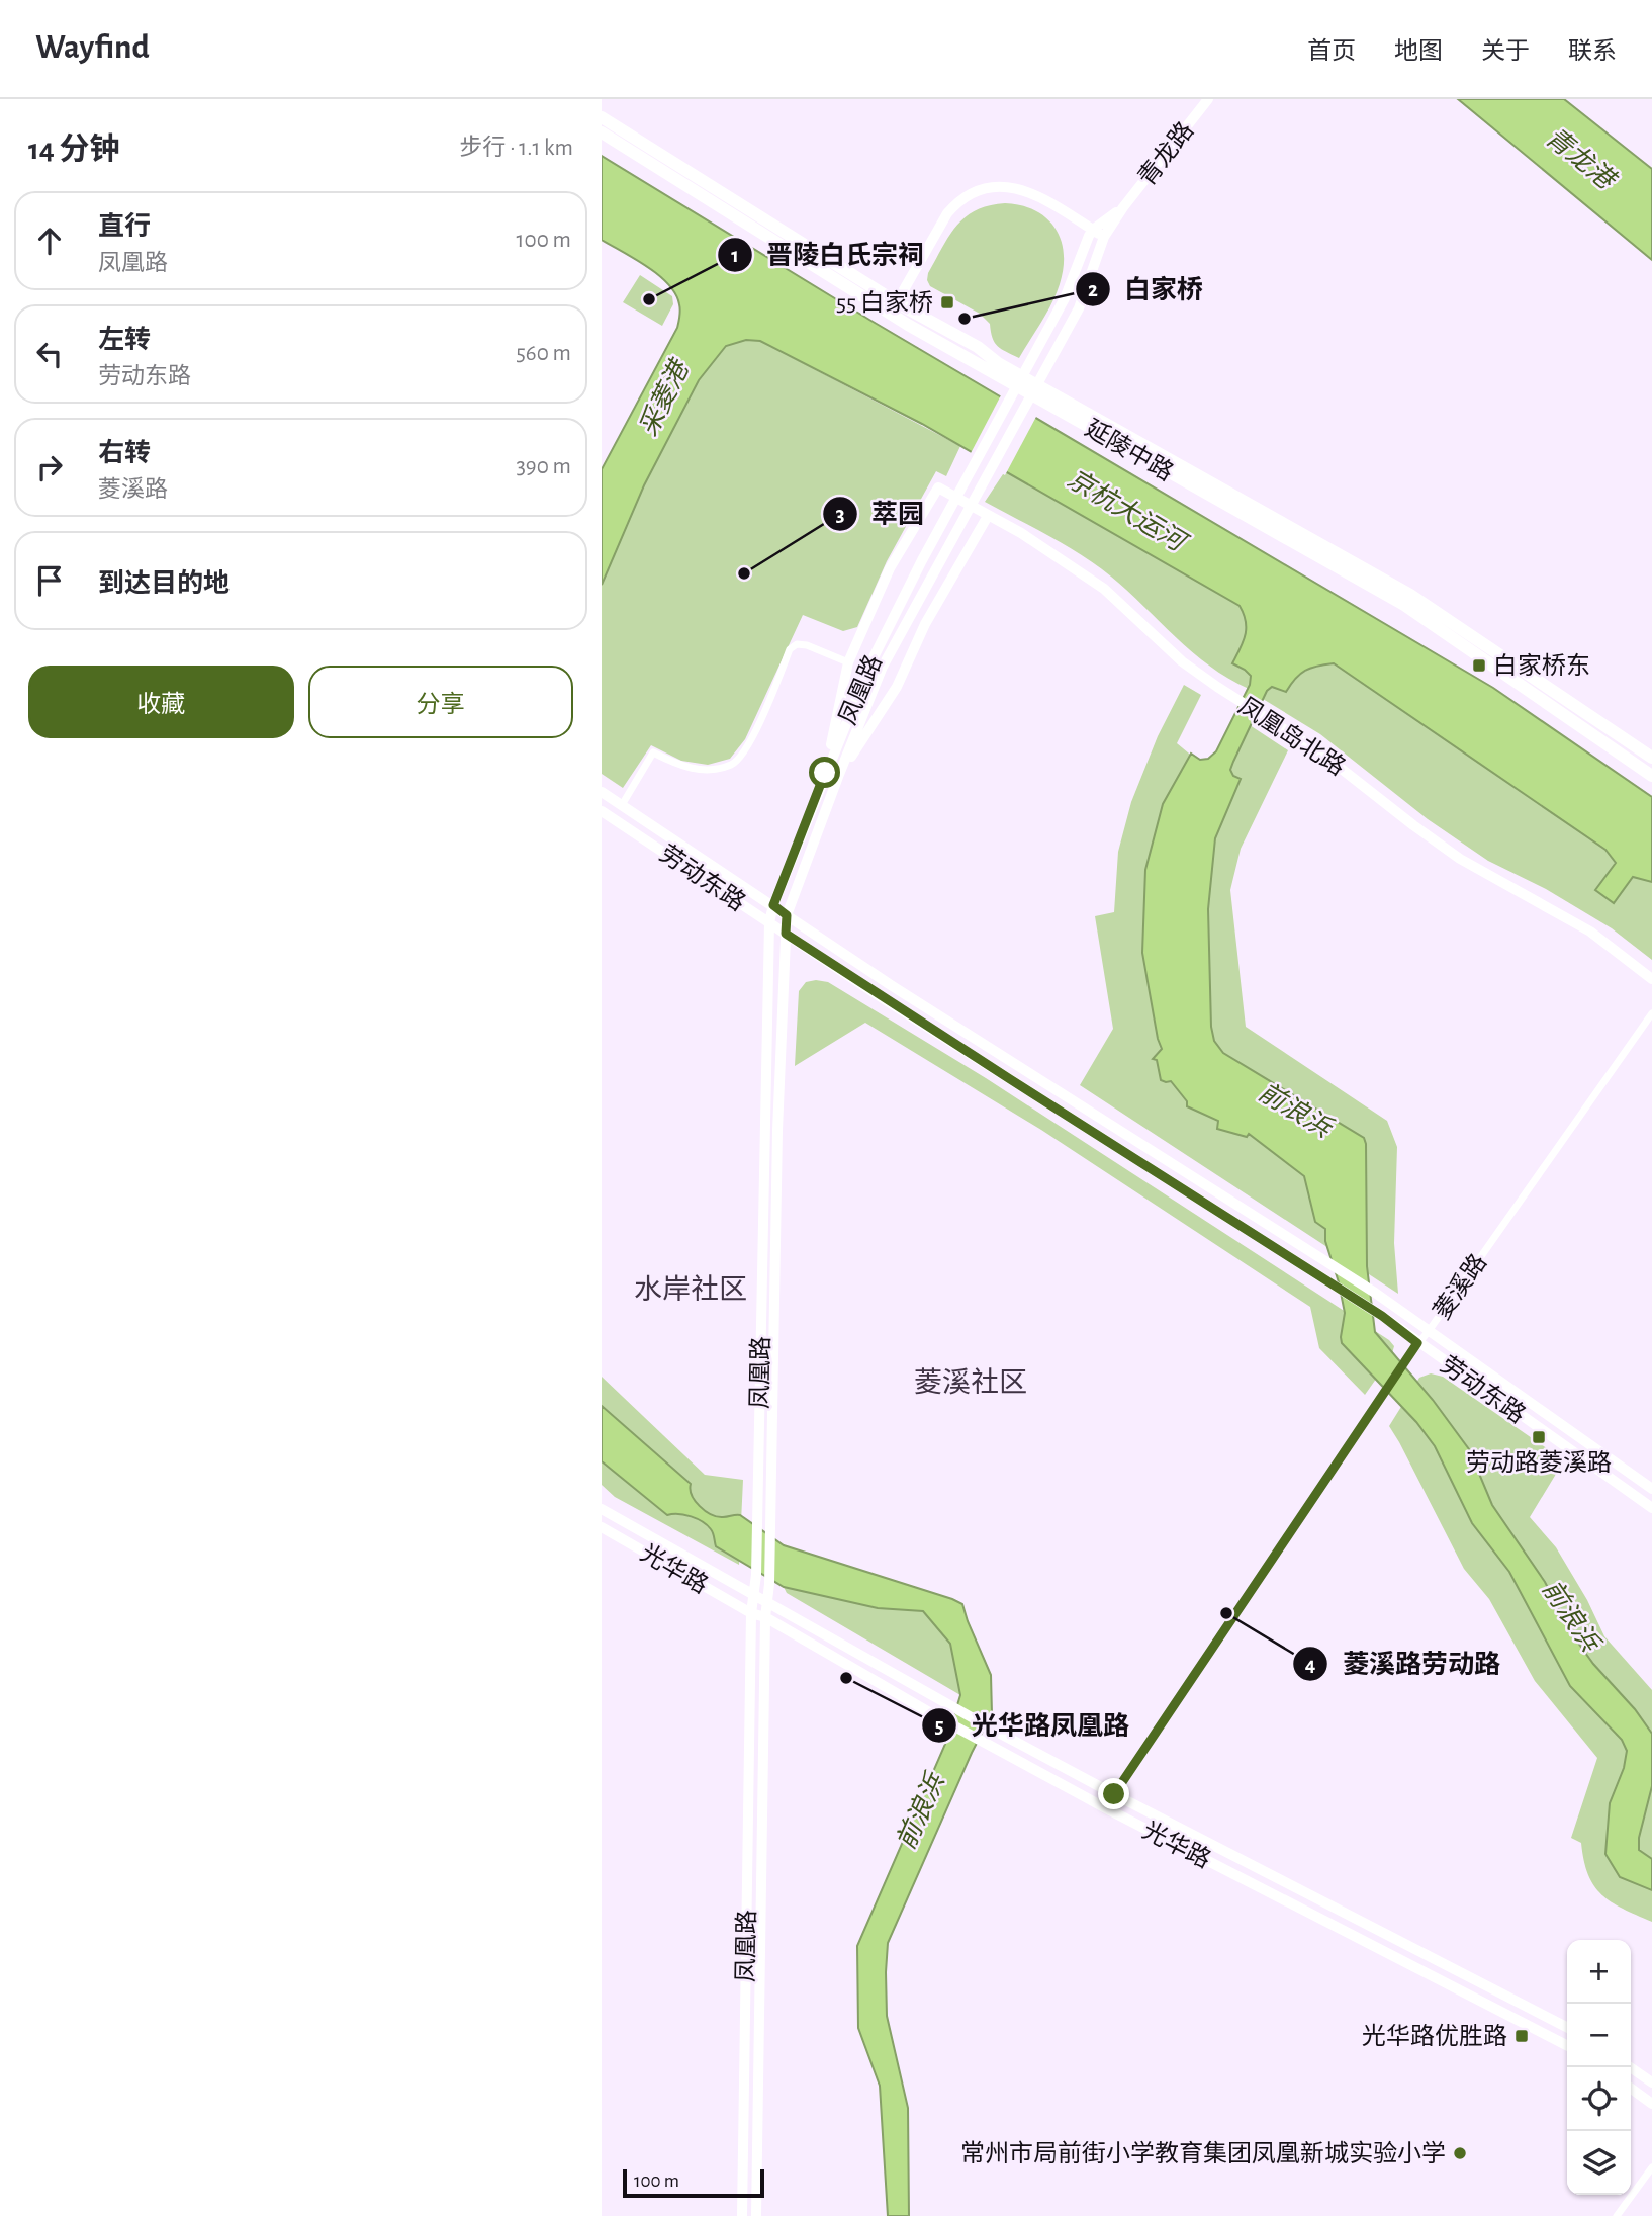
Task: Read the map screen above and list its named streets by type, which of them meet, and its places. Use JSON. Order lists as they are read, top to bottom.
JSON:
{
  "streets": {
    "main road": [
      "青龙路",
      "延陵中路",
      "凤凰路",
      "凤凰岛北路",
      "劳动东路",
      "光华路"
    ],
    "street": ["菱溪路"]
  },
  "crossings": [
    ["青龙路", "凤凰路"],
    ["凤凰路", "劳动东路"],
    ["凤凰路", "光华路"],
    ["劳动东路", "菱溪路"],
    ["菱溪路", "光华路"]
  ],
  "districts": ["水岸社区", "菱溪社区"],
  "water": [
    "青龙港",
    "采菱港",
    "京杭大运河",
    "前浪浜"
  ],
  "places": {
    "other": [
      "晋陵白氏宗祠",
      "白家桥",
      "萃园",
      "菱溪路劳动路",
      "光华路凤凰路",
      "常州市局前街小学教育集团凤凰新城实验小学"
    ],
    "transit": [
      "55 白家桥",
      "白家桥东",
      "劳动路菱溪路",
      "光华路优胜路"
    ]
  },
  "scale_bar": "100 m",
  "page": {
    "header": "Wayfind",
    "nav": [
      "首页",
      "地图",
      "关于",
      "联系"
    ],
    "heading": ["14 分钟", "步行 · 1.1 km"],
    "list": [
      ["直行", "凤凰路", "100 m"],
      ["左转", "劳动东路", "560 m"],
      ["右转", "菱溪路", "390 m"],
      "到达目的地"
    ],
    "buttons": ["收藏", "分享"],
    "map_buttons": ["+", "−"],
    "scale": "100 m"
  }
}
